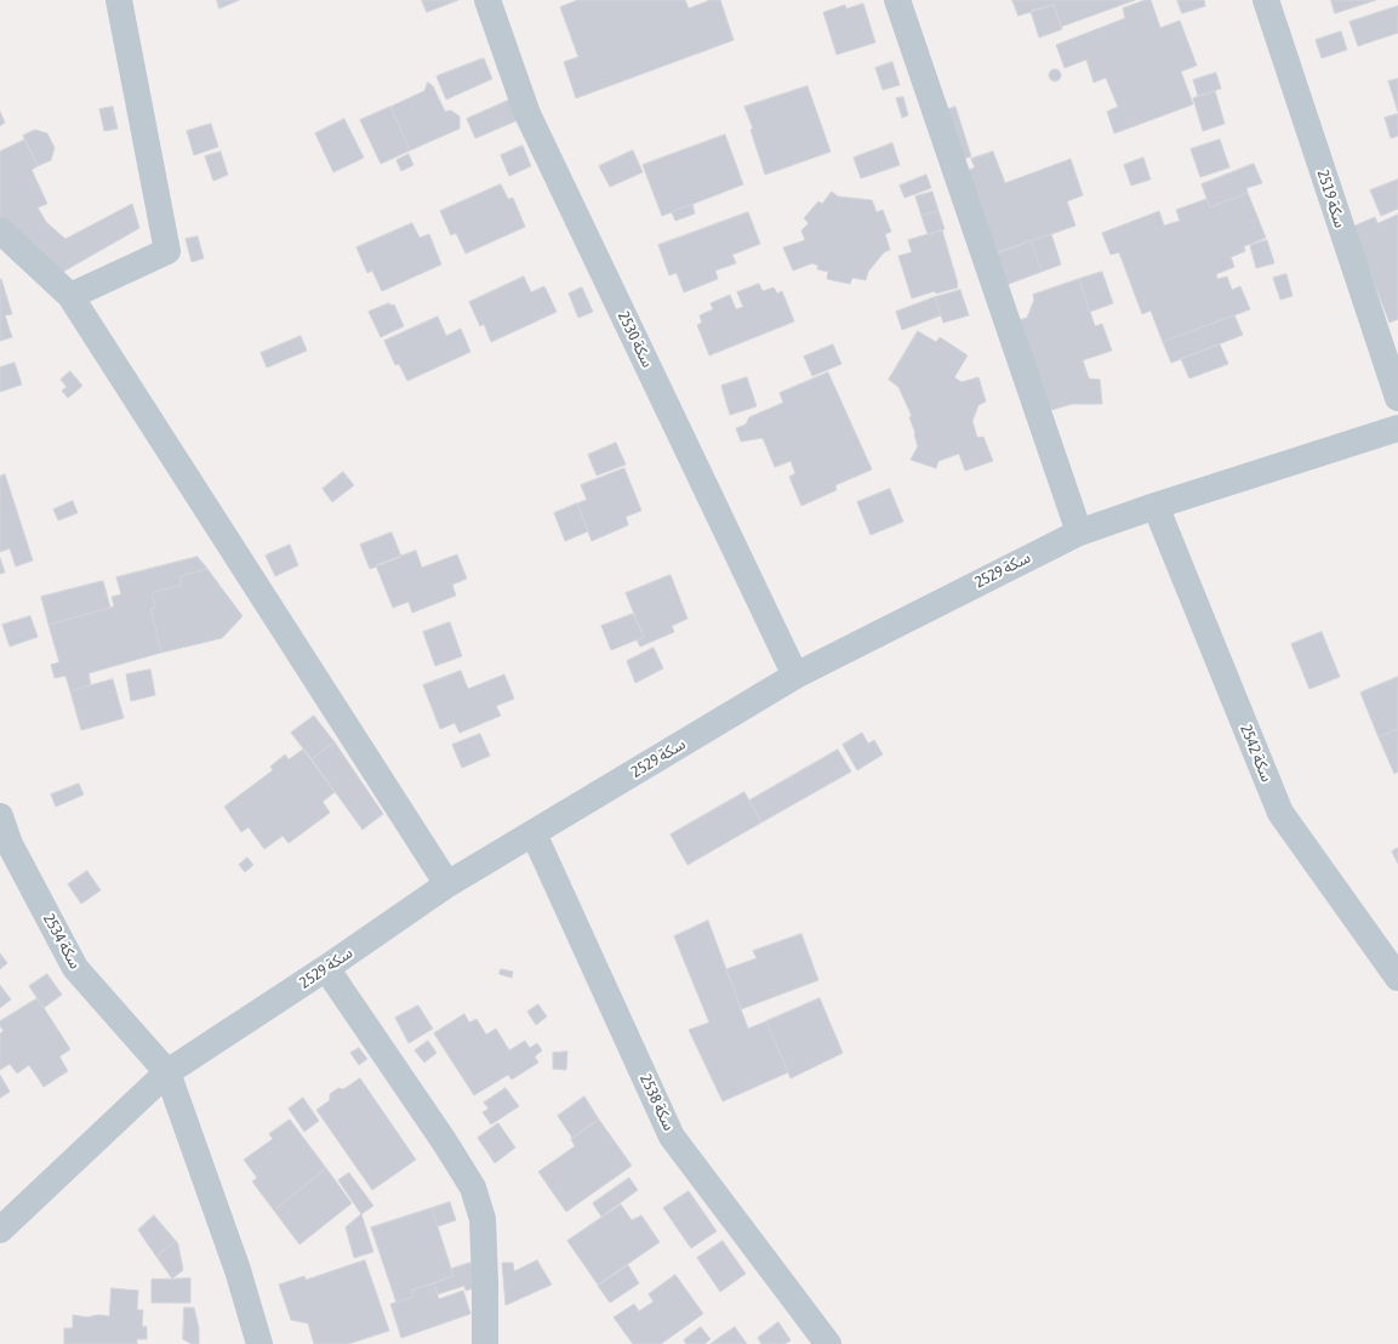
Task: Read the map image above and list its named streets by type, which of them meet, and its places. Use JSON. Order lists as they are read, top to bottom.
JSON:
{
  "streets": {
    "street": [
      "سكة 2519",
      "سكة 2530",
      "سكة 2529",
      "سكة 2542",
      "سكة 2534",
      "سكة 2538"
    ]
  },
  "crossings": [
    ["سكة 2530", "سكة 2529"],
    ["سكة 2529", "سكة 2542"],
    ["سكة 2529", "سكة 2534"],
    ["سكة 2529", "سكة 2538"]
  ]
}
